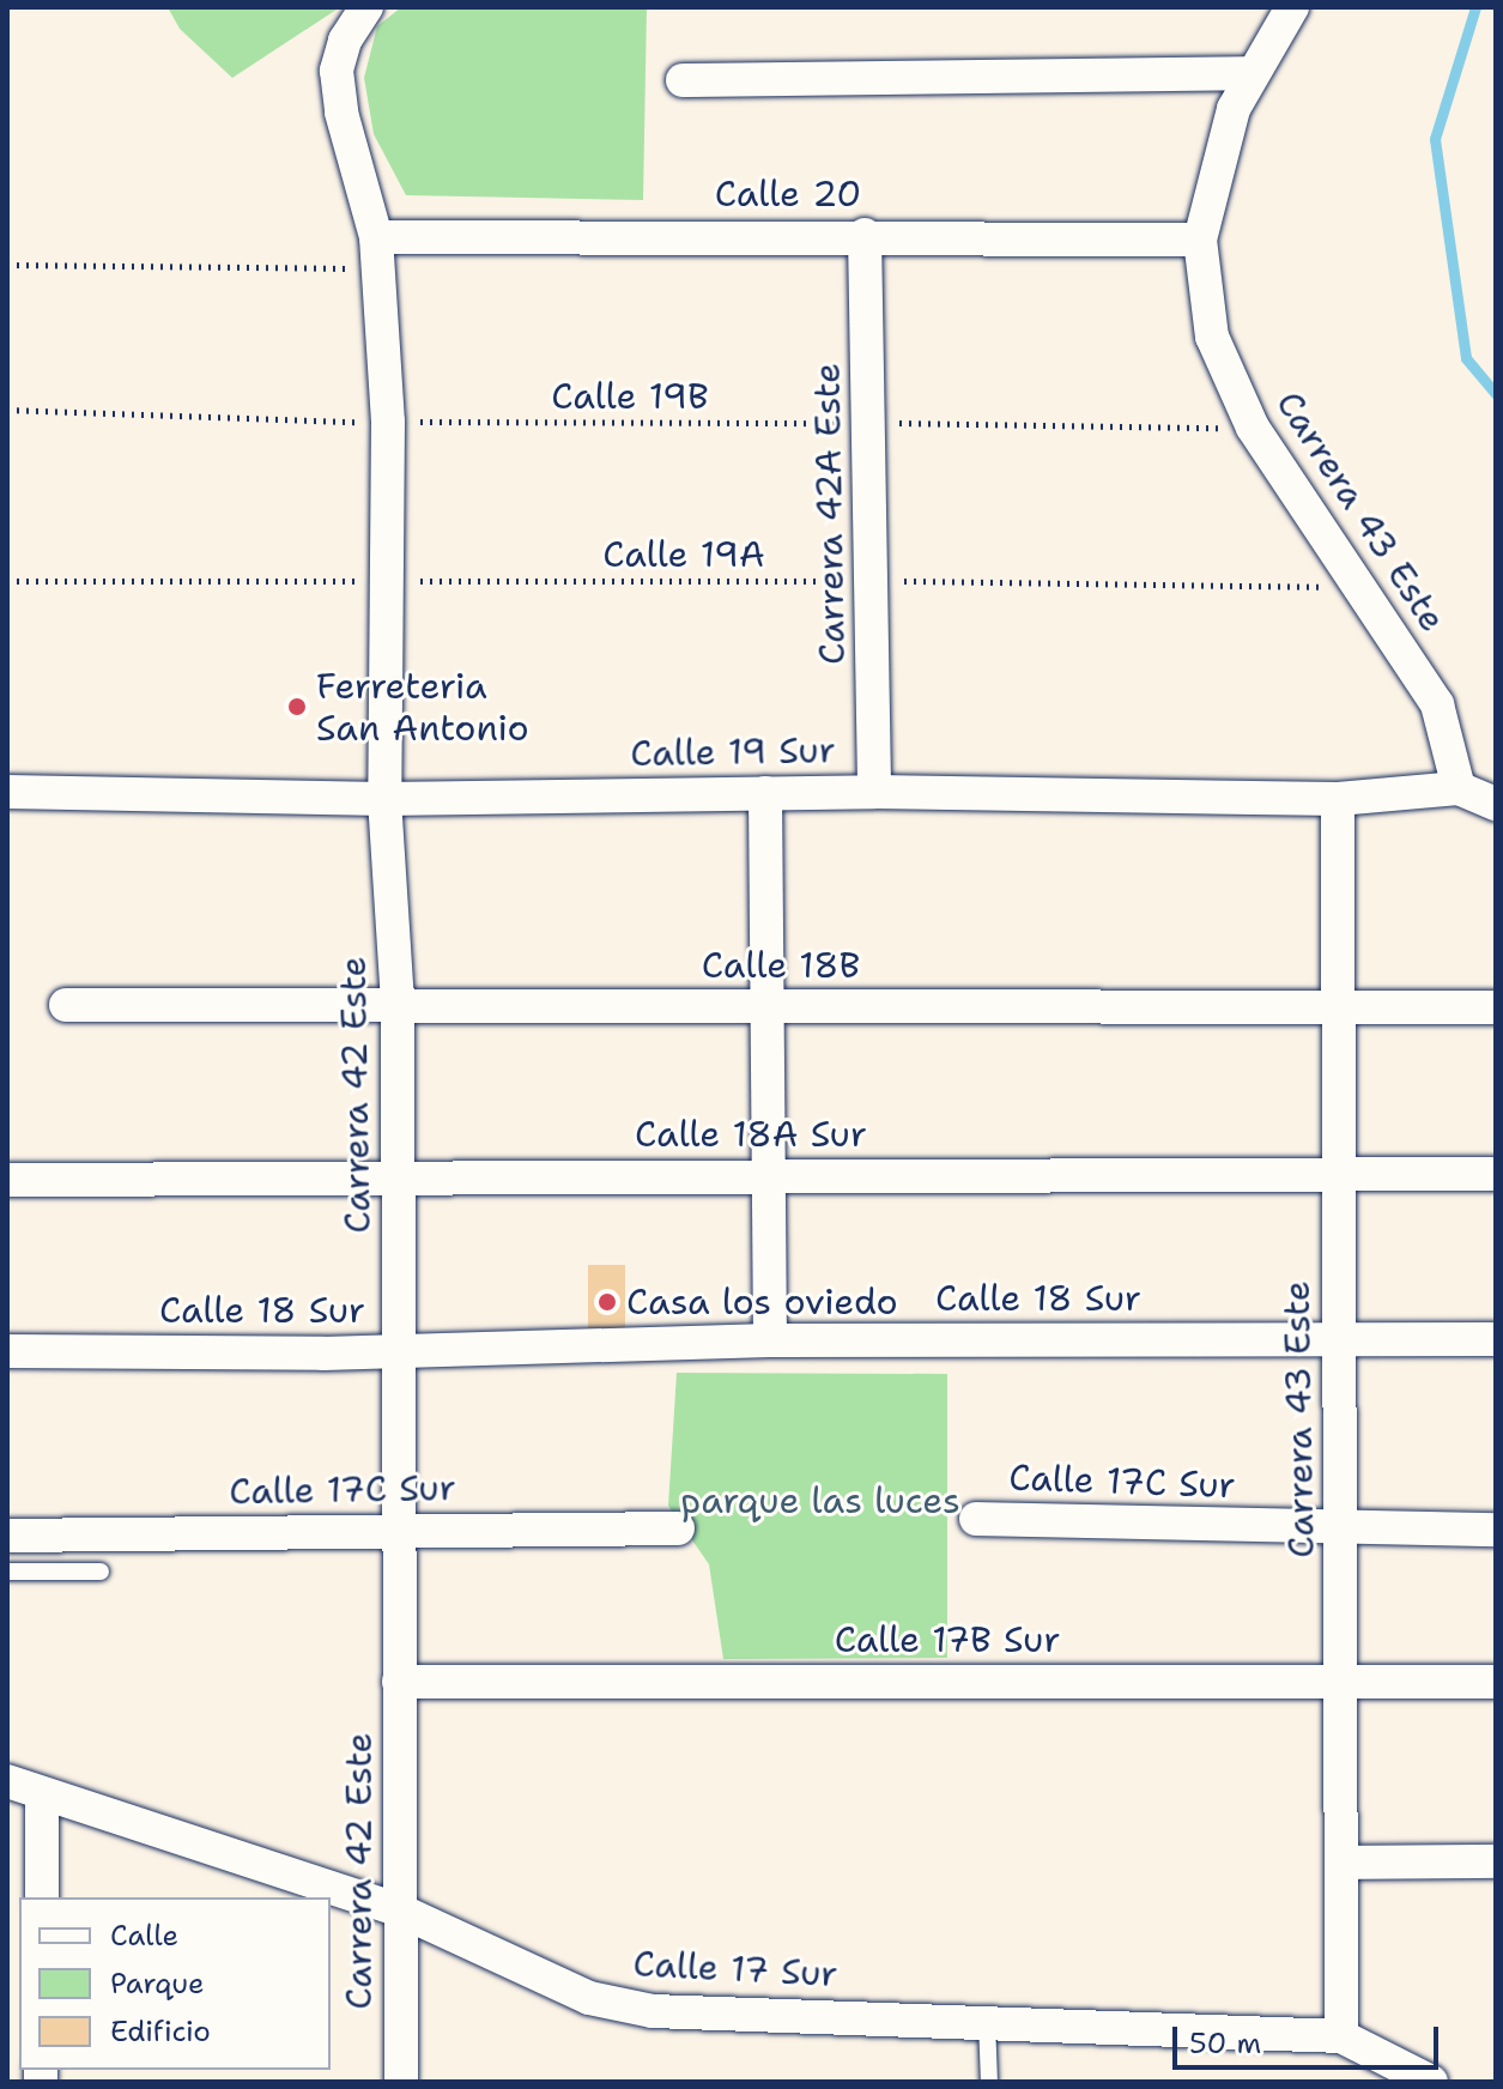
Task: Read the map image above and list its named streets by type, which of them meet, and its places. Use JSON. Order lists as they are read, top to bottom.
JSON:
{
  "streets": {
    "street": [
      "Calle 20",
      "Carrera 43 Este",
      "Carrera 42A Este",
      "Calle 19 Sur",
      "Calle 18B",
      "Carrera 42 Este",
      "Calle 18A Sur",
      "Calle 18 Sur",
      "Calle 17C Sur",
      "Calle 17B Sur",
      "Calle 17 Sur"
    ],
    "path": ["Calle 19B", "Calle 19A"]
  },
  "crossings": [
    ["Calle 20", "Carrera 43 Este"],
    ["Calle 20", "Carrera 42A Este"],
    ["Calle 20", "Carrera 42 Este"],
    ["Calle 19B", "Carrera 43 Este"],
    ["Calle 19B", "Carrera 42A Este"],
    ["Calle 19B", "Carrera 42 Este"],
    ["Carrera 43 Este", "Calle 19A"],
    ["Carrera 43 Este", "Calle 19 Sur"],
    ["Carrera 43 Este", "Calle 18B"],
    ["Carrera 43 Este", "Calle 18A Sur"],
    ["Carrera 43 Este", "Calle 18 Sur"],
    ["Carrera 43 Este", "Calle 17C Sur"],
    ["Carrera 43 Este", "Calle 17B Sur"],
    ["Carrera 43 Este", "Calle 17 Sur"],
    ["Carrera 42A Este", "Calle 19A"],
    ["Carrera 42A Este", "Calle 19 Sur"],
    ["Calle 19A", "Carrera 42 Este"],
    ["Calle 19 Sur", "Carrera 42 Este"],
    ["Calle 18B", "Carrera 42 Este"],
    ["Carrera 42 Este", "Calle 18A Sur"],
    ["Carrera 42 Este", "Calle 18 Sur"],
    ["Carrera 42 Este", "Calle 17C Sur"],
    ["Carrera 42 Este", "Calle 17B Sur"],
    ["Carrera 42 Este", "Calle 17 Sur"]
  ],
  "parks": ["parque las luces"],
  "places": ["Ferreteria San Antonio", "Casa los oviedo"],
  "legend": ["Calle", "Parque", "Edificio"],
  "scale_bar": "50 m"
}
